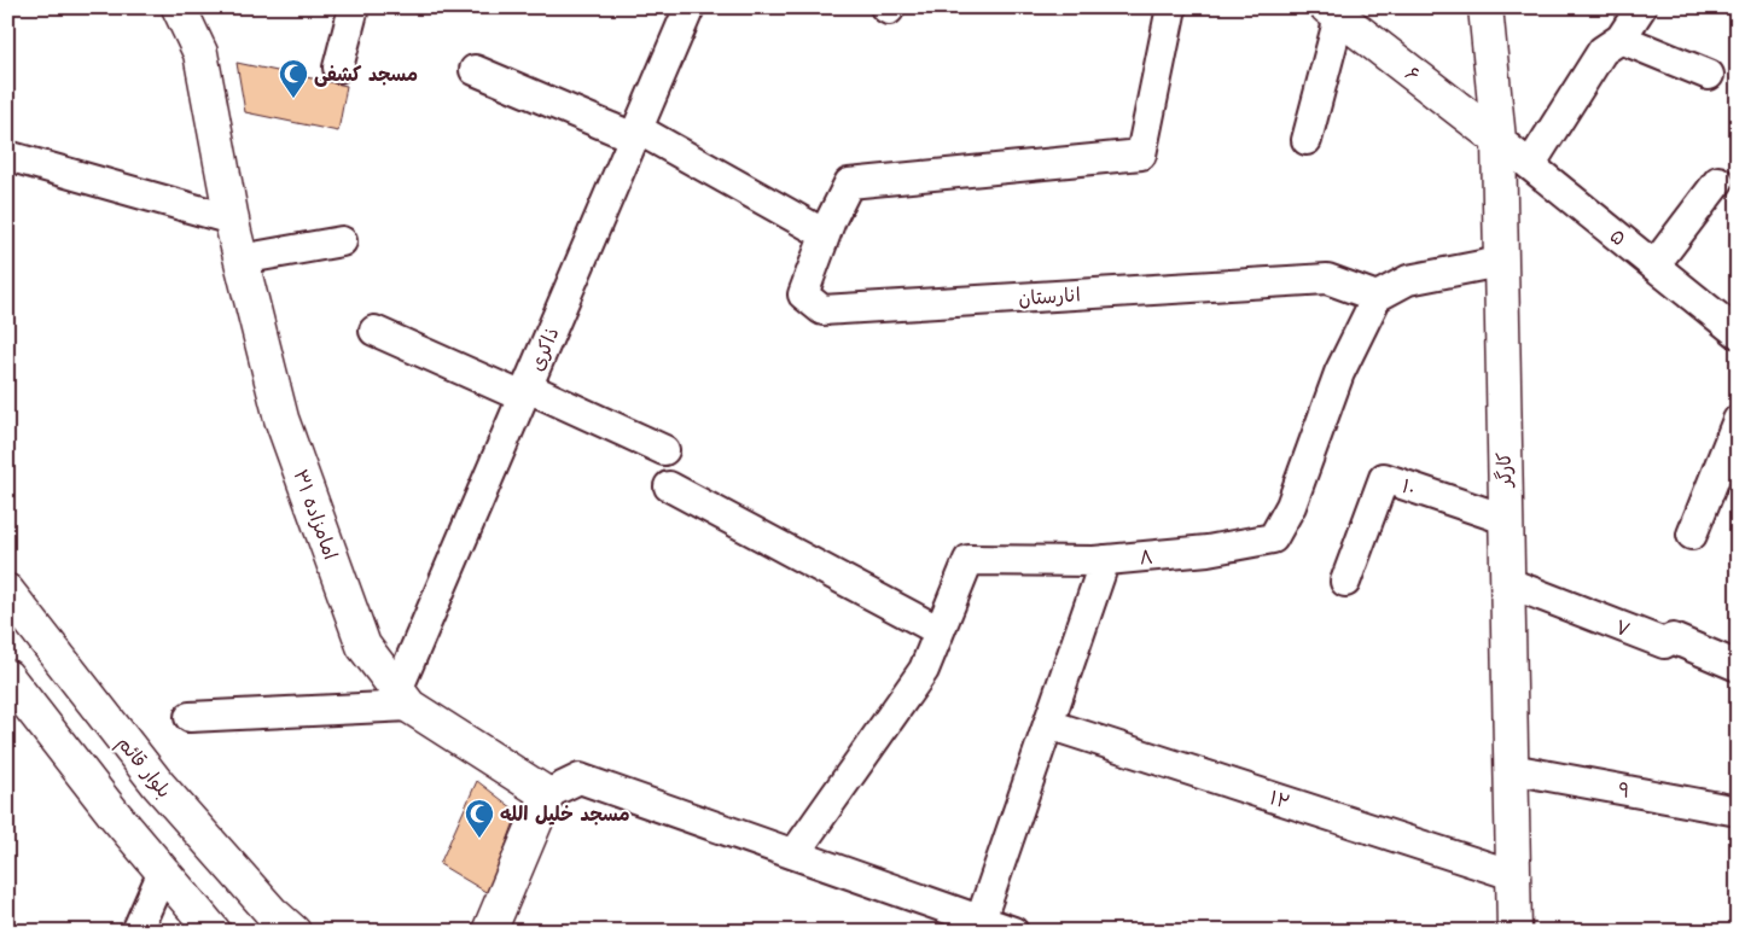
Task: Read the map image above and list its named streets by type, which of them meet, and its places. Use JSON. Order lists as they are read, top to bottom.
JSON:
{
  "streets": {
    "main road": [
      "۶",
      "کارگر",
      "امامزاده ۳۱",
      "بلوار قائم"
    ],
    "street": [
      "۵",
      "انارستان",
      "ذاکری",
      "۱۰",
      "۸",
      "۷",
      "۹",
      "۱۲"
    ]
  },
  "crossings": [
    ["۶", "۵"],
    ["۶", "کارگر"],
    ["۵", "کارگر"],
    ["انارستان", "۸"],
    ["ذاکری", "امامزاده ۳۱"],
    ["کارگر", "۱۰"],
    ["کارگر", "۷"],
    ["کارگر", "۹"],
    ["کارگر", "۱۲"]
  ],
  "places": {
    "mosque": ["مسجد کشفی", "مسجد خلیل الله"]
  }
}
